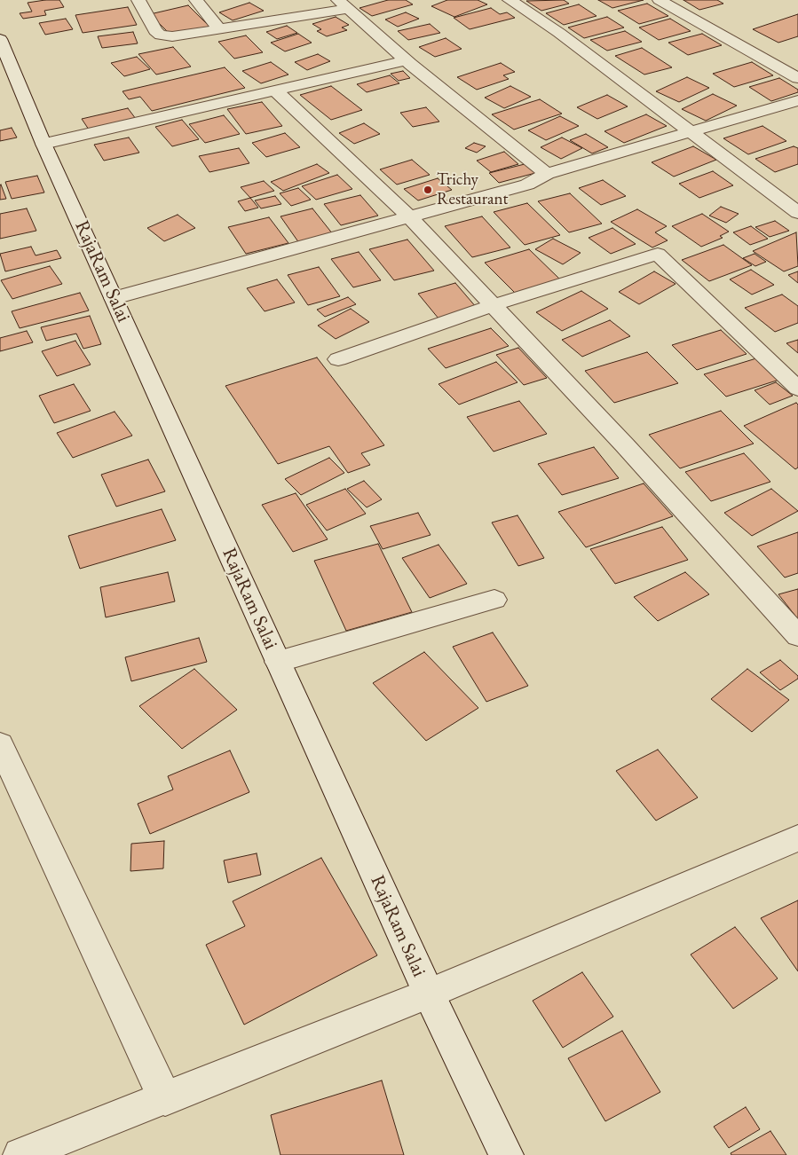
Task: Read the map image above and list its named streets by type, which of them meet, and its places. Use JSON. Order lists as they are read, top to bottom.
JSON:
{
  "streets": {
    "street": ["RajaRam Salai"]
  },
  "places": ["Trichy Restaurant"]
}
